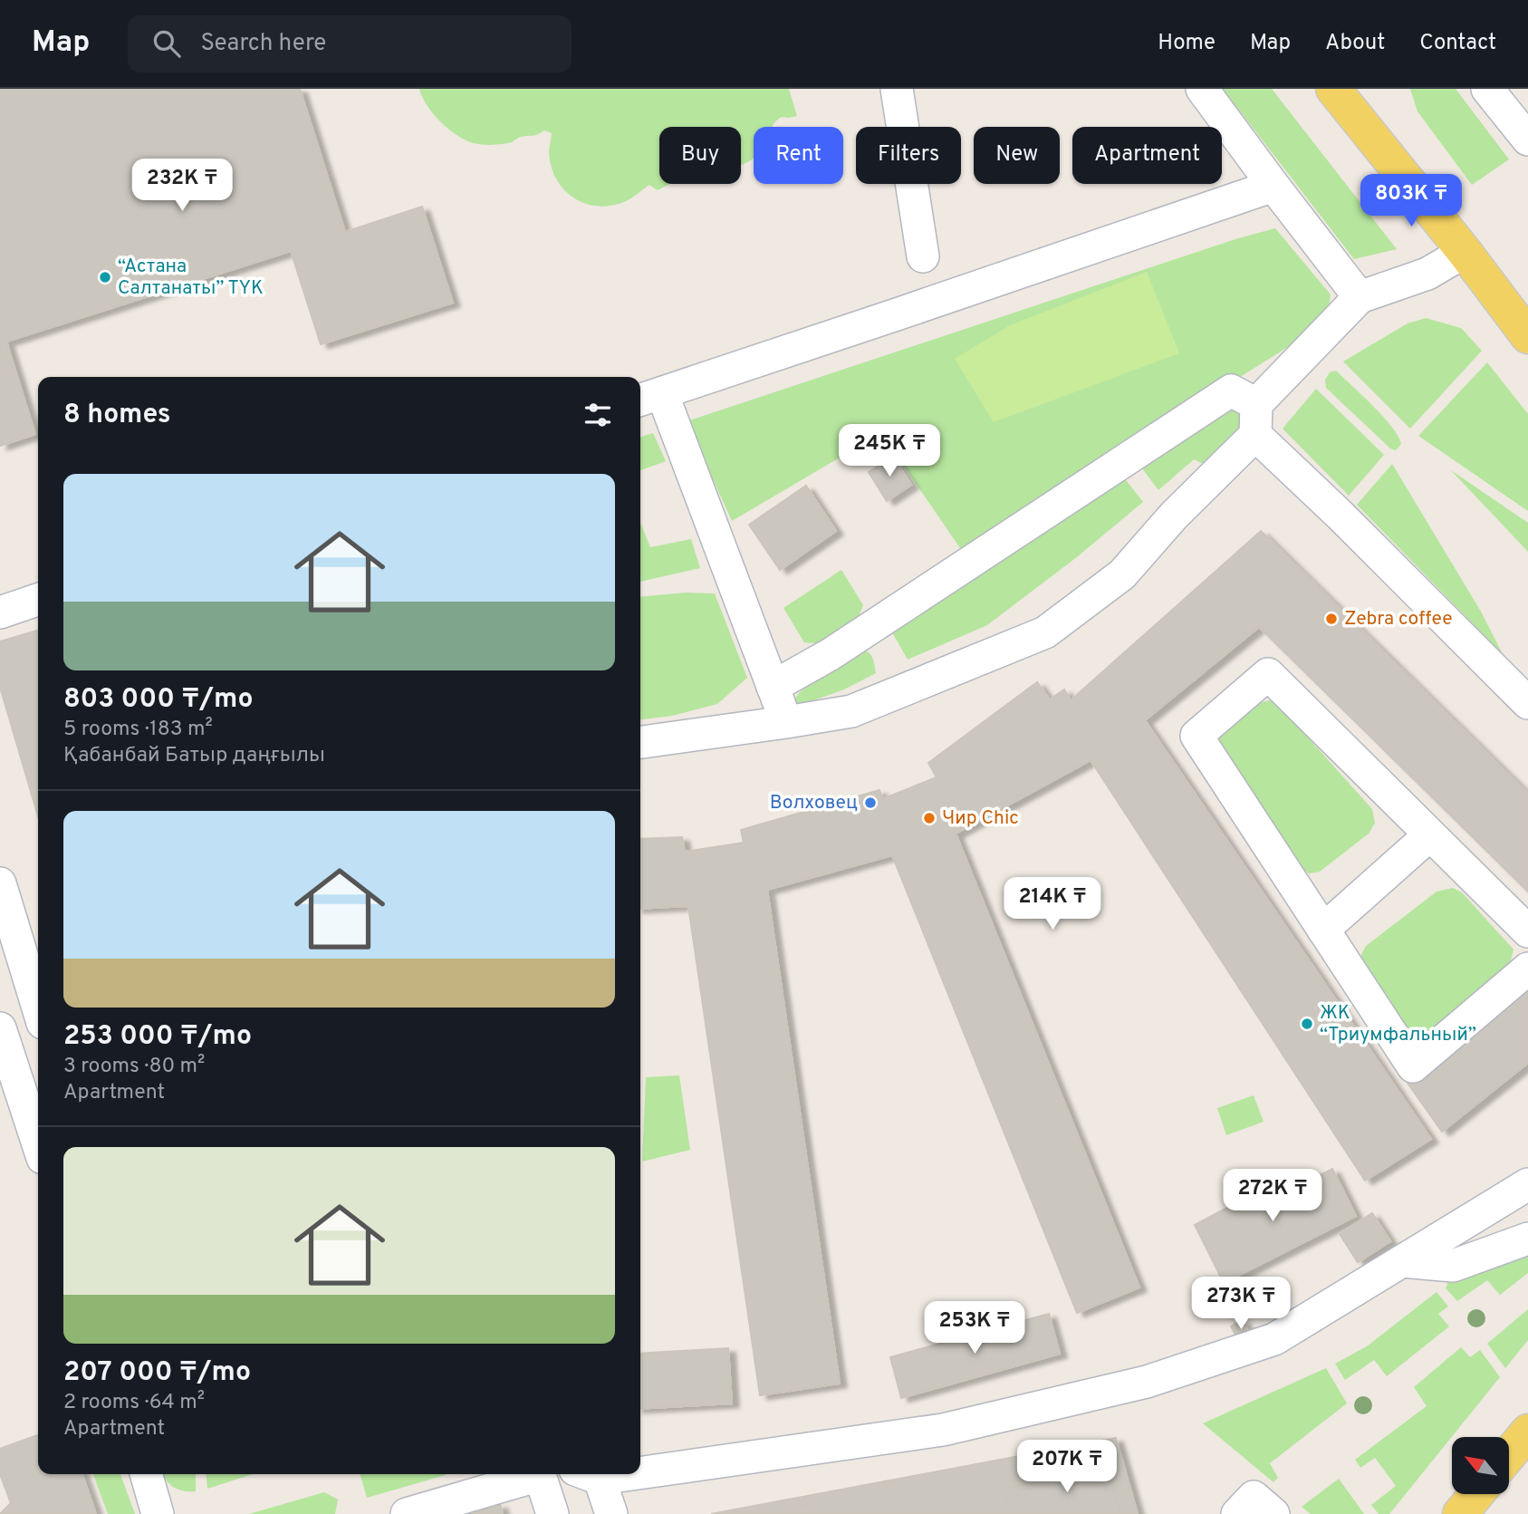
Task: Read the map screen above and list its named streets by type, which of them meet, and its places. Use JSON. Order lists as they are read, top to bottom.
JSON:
{
  "places": [
    "“Астана Салтанаты” ТҮК",
    "Zebra coffee",
    "Волховец",
    "Чир Chic",
    "ЖК “Триумфальный”"
  ],
  "north": "top left",
  "page": {
    "header": "Map",
    "search": "Search here",
    "nav": [
      "Home",
      "Map",
      "About",
      "Contact"
    ],
    "chip": [
      "Buy",
      "Rent",
      "Filters",
      "New",
      "Apartment"
    ],
    "price": [
      "232K ₸",
      "803K ₸",
      "245K ₸",
      "214K ₸",
      "272K ₸",
      "273K ₸",
      "253K ₸",
      "207K ₸"
    ],
    "heading": "8 homes",
    "list": [
      {
        "name": "803 000 ₸/mo",
        "note": "5 rooms · 183 m² · Қабанбай Батыр даңғылы"
      },
      {
        "name": "253 000 ₸/mo",
        "note": "3 rooms · 80 m² · Apartment"
      },
      {
        "name": "207 000 ₸/mo",
        "note": "2 rooms · 64 m² · Apartment"
      }
    ]
  }
}
